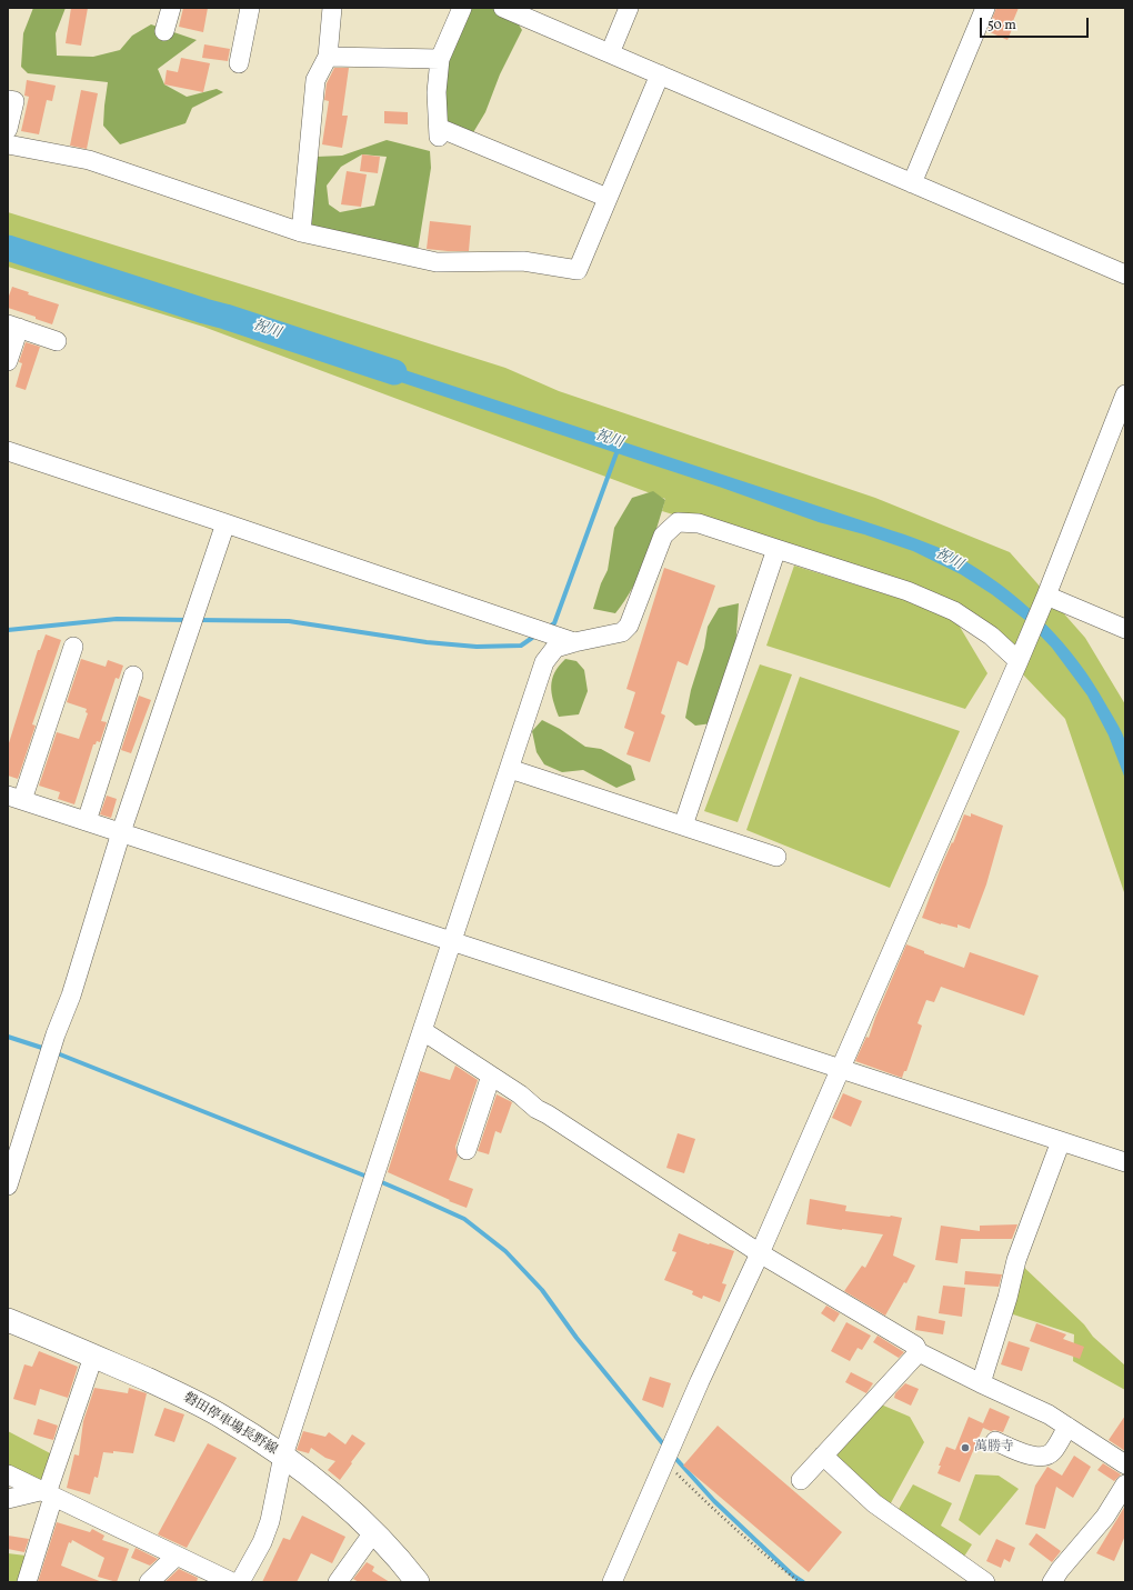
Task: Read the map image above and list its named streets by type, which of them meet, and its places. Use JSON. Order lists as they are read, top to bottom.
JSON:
{
  "streets": {
    "main road": ["磐田停車場長野線"]
  },
  "water": ["祝川"],
  "places": ["萬勝寺"],
  "scale_bar": "50 m"
}
